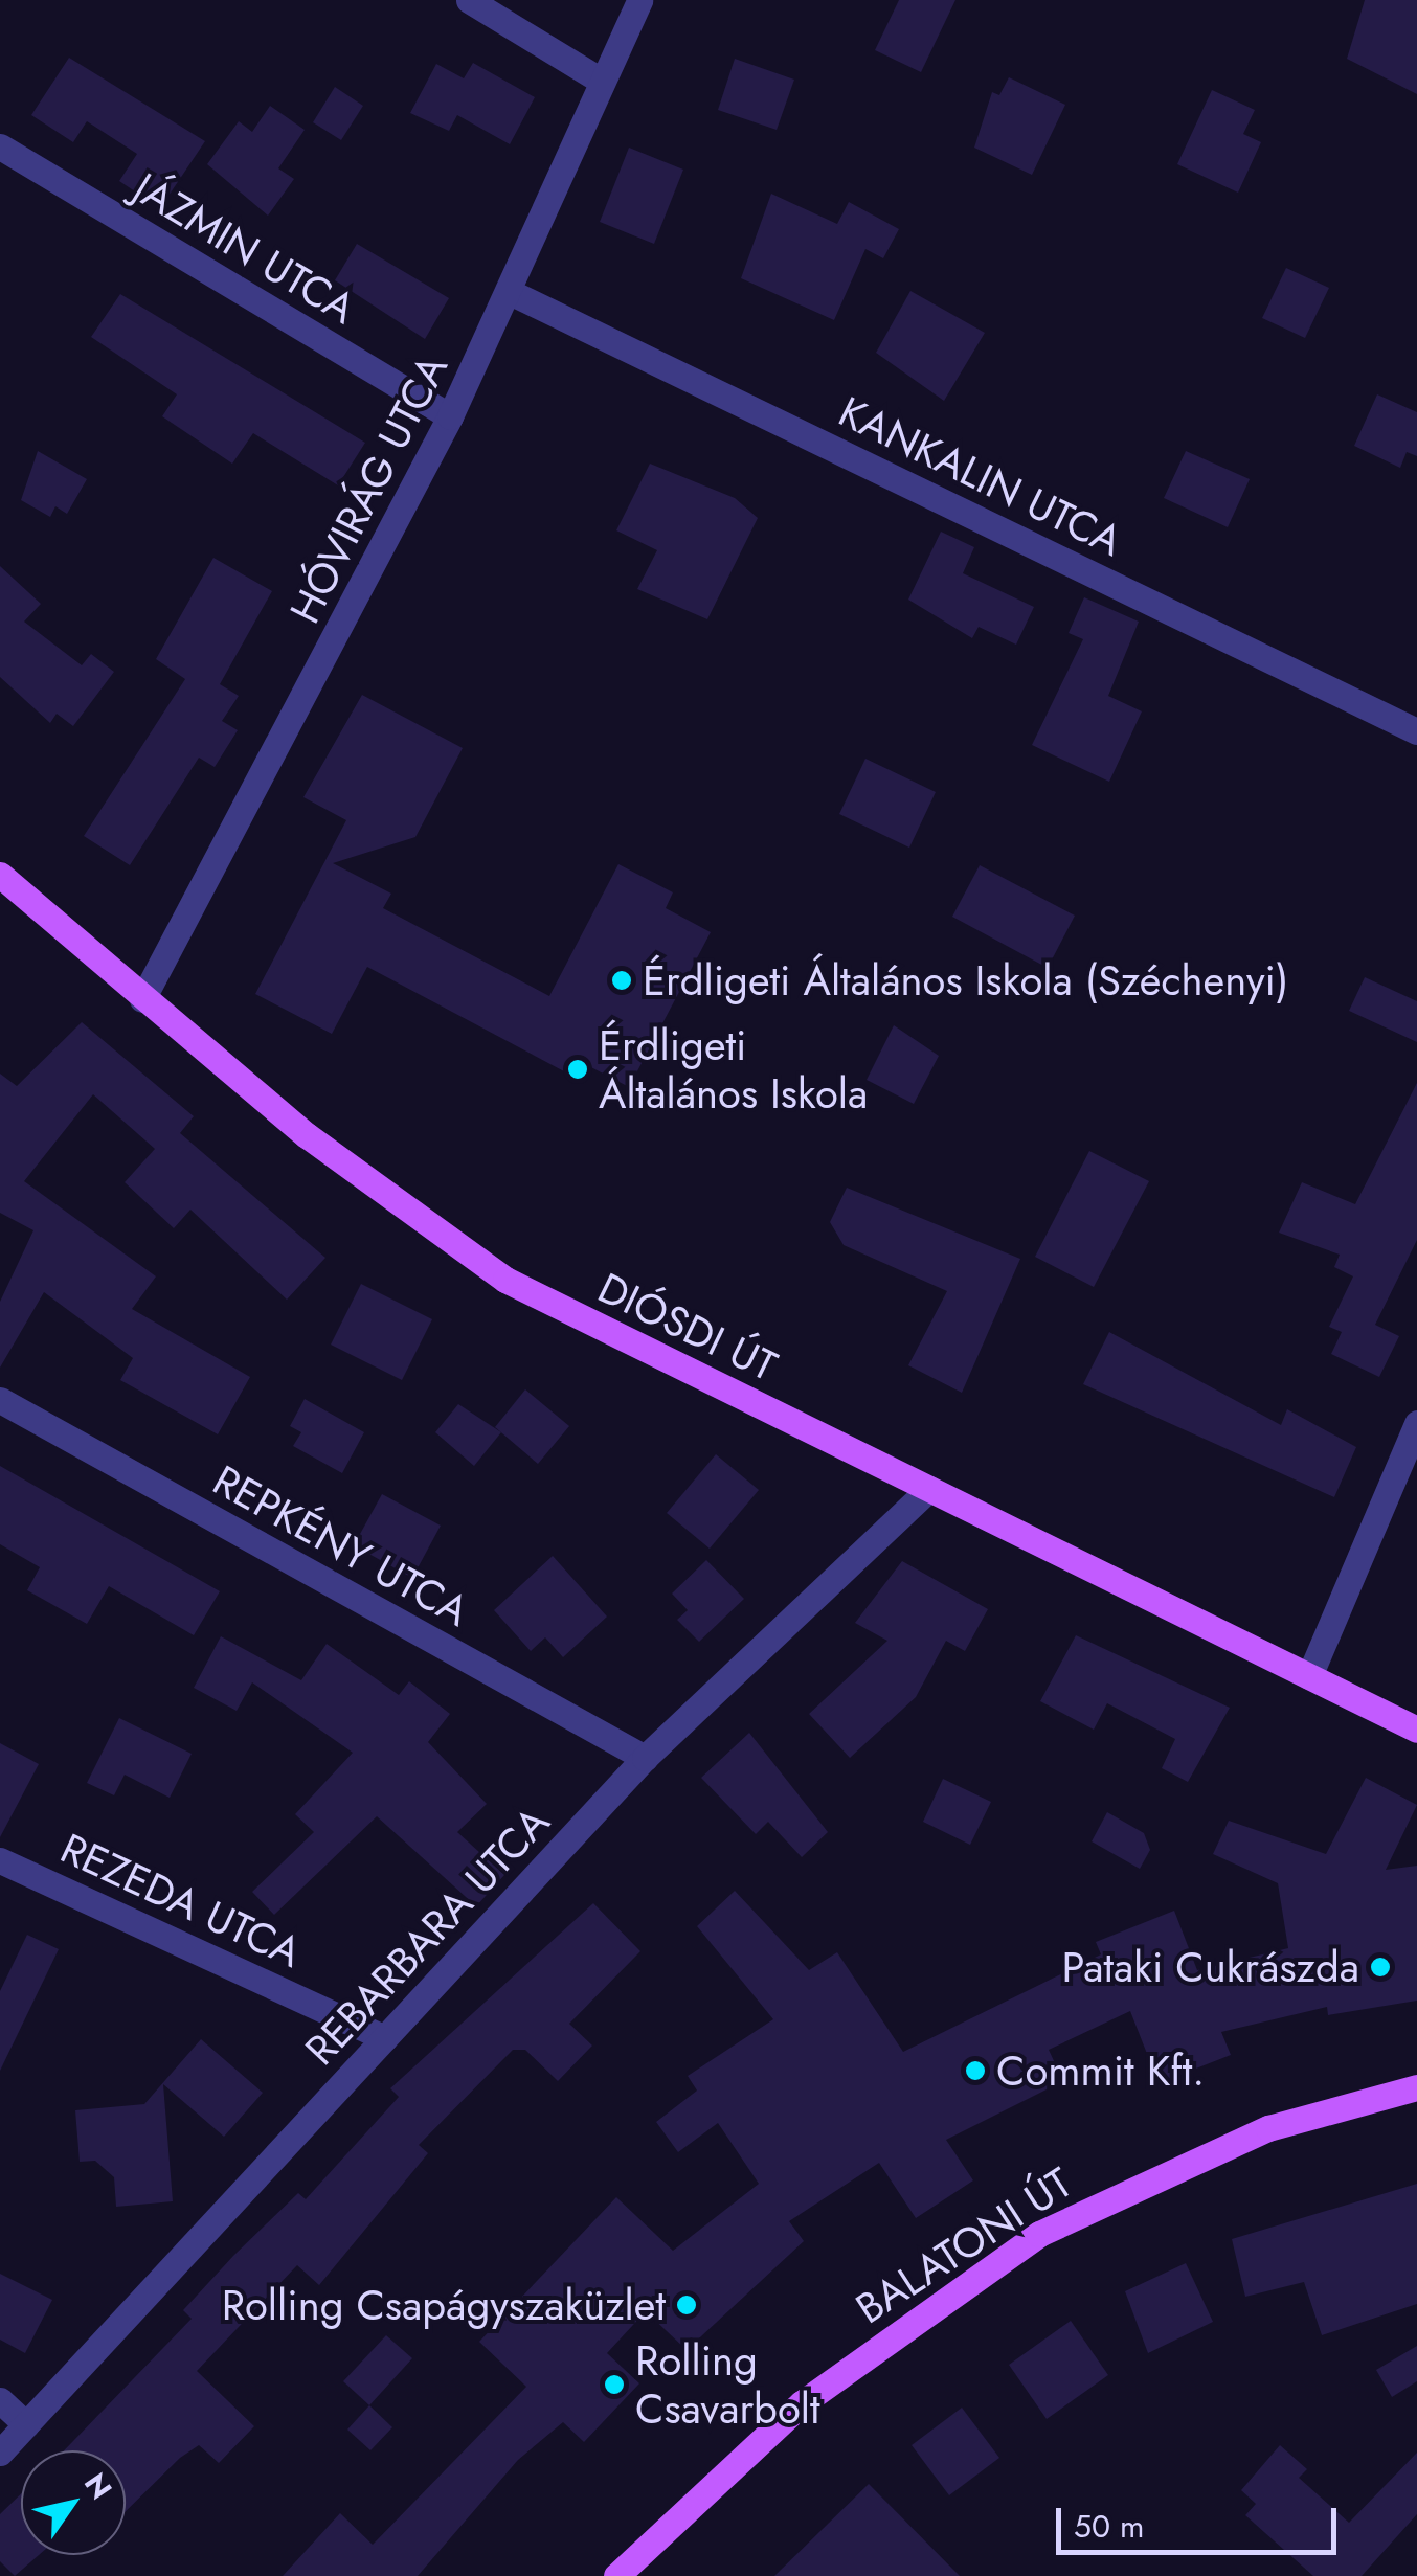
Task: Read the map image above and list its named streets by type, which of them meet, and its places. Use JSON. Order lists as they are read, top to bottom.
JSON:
{
  "streets": {
    "main road": ["DIÓSDI ÚT", "BALATONI ÚT"],
    "street": [
      "JÁZMIN UTCA",
      "KANKALIN UTCA",
      "HÓVIRÁG UTCA",
      "REPKÉNY UTCA",
      "REZEDA UTCA",
      "REBARBARA UTCA"
    ]
  },
  "crossings": [
    ["JÁZMIN UTCA", "HÓVIRÁG UTCA"],
    ["KANKALIN UTCA", "HÓVIRÁG UTCA"],
    ["HÓVIRÁG UTCA", "DIÓSDI ÚT"],
    ["DIÓSDI ÚT", "REBARBARA UTCA"],
    ["REPKÉNY UTCA", "REBARBARA UTCA"],
    ["REZEDA UTCA", "REBARBARA UTCA"]
  ],
  "places": [
    "Érdligeti Általános Iskola (Széchenyi)",
    "Érdligeti Általános Iskola",
    "Pataki Cukrászda",
    "Commit Kft.",
    "Rolling Csapágyszaküzlet",
    "Rolling Csavarbolt"
  ],
  "scale_bar": "50 m",
  "north": "top right"
}
